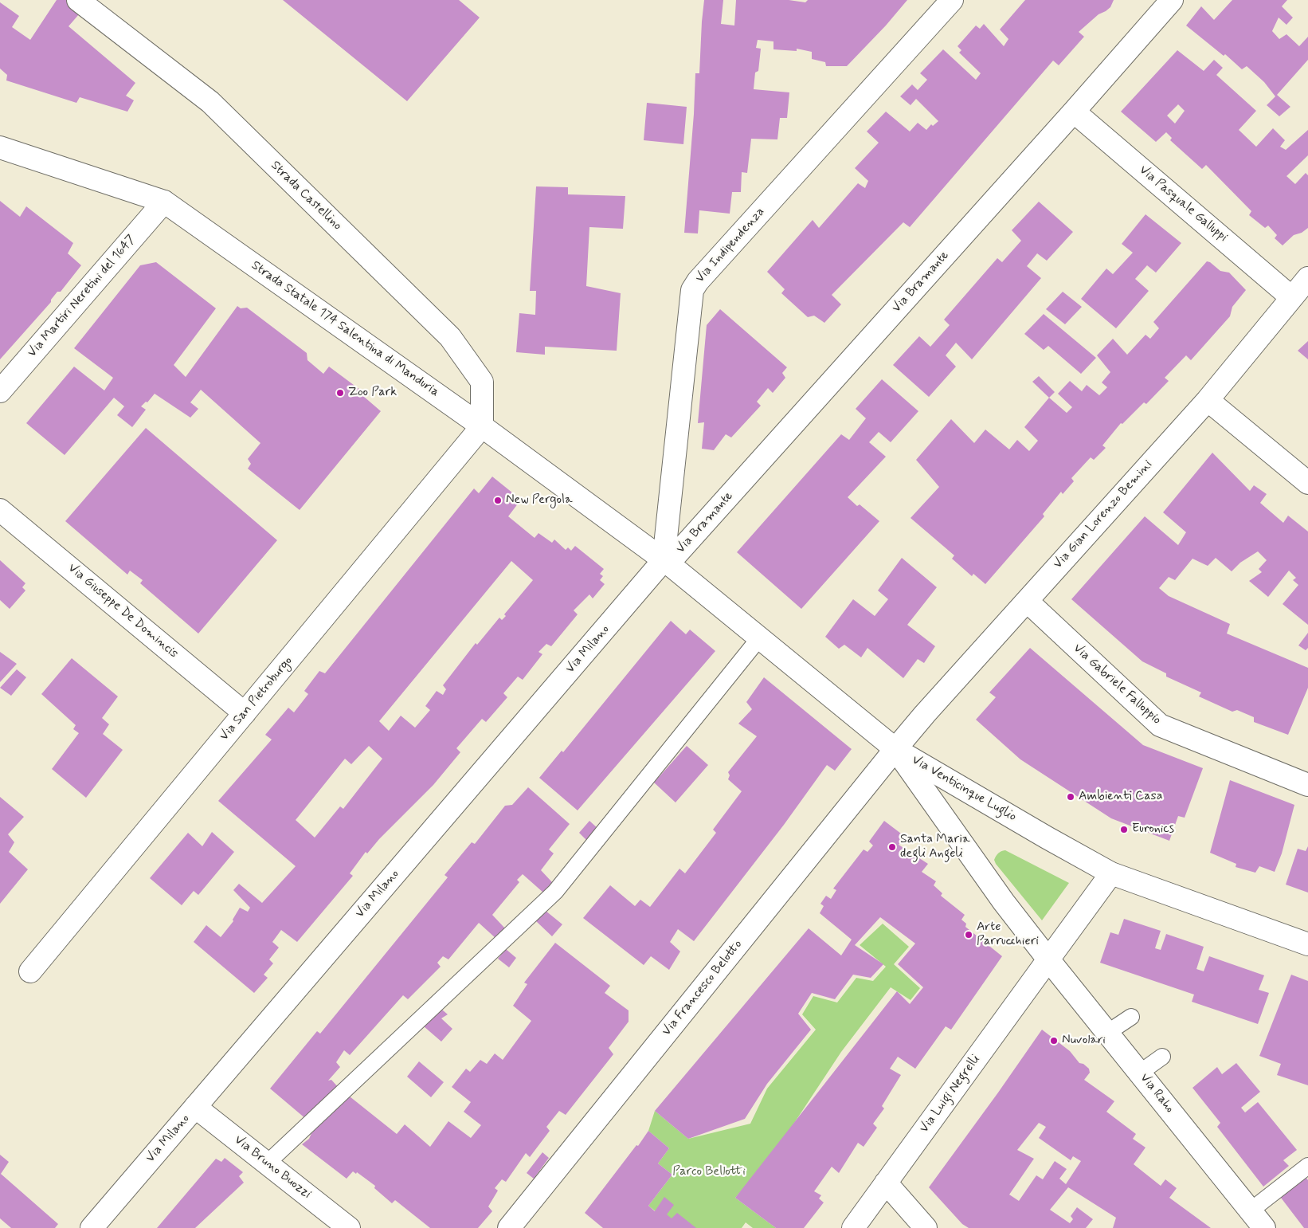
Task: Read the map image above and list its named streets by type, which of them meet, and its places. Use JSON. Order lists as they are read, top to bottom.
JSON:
{
  "streets": {
    "street": [
      "Strada Castellino",
      "Via Pasquale Galluppi",
      "Via Indipendenza",
      "Via Bramante",
      "Via Martiri Neretini del 1647",
      "Strada Statale 174 Salentina di Manduria",
      "Via Gian Lorenzo Bemini",
      "Via Giuseppe De Domincis",
      "Via Milano",
      "Via Gabriele Falloppio",
      "Via San Pietroburgo",
      "Via Venticinque Luglio",
      "Via Francesco Belotto",
      "Via Raho",
      "Via Luigi Negrelli",
      "Via Bruno Buozzi"
    ]
  },
  "crossings": [
    ["Strada Castellino", "Strada Statale 174 Salentina di Manduria"],
    ["Strada Castellino", "Via San Pietroburgo"],
    ["Via Pasquale Galluppi", "Via Bramante"],
    ["Via Pasquale Galluppi", "Via Gian Lorenzo Bemini"],
    ["Via Indipendenza", "Via Bramante"],
    ["Via Indipendenza", "Strada Statale 174 Salentina di Manduria"],
    ["Via Indipendenza", "Via Milano"],
    ["Via Indipendenza", "Via Venticinque Luglio"],
    ["Via Bramante", "Strada Statale 174 Salentina di Manduria"],
    ["Via Bramante", "Via Milano"],
    ["Via Bramante", "Via Venticinque Luglio"],
    ["Via Martiri Neretini del 1647", "Strada Statale 174 Salentina di Manduria"],
    ["Strada Statale 174 Salentina di Manduria", "Via Milano"],
    ["Strada Statale 174 Salentina di Manduria", "Via San Pietroburgo"],
    ["Strada Statale 174 Salentina di Manduria", "Via Venticinque Luglio"],
    ["Via Gian Lorenzo Bemini", "Via Gabriele Falloppio"],
    ["Via Gian Lorenzo Bemini", "Via Venticinque Luglio"],
    ["Via Gian Lorenzo Bemini", "Via Francesco Belotto"],
    ["Via Gian Lorenzo Bemini", "Via Raho"],
    ["Via Giuseppe De Domincis", "Via San Pietroburgo"],
    ["Via Milano", "Via Venticinque Luglio"],
    ["Via Milano", "Via Bruno Buozzi"],
    ["Via Venticinque Luglio", "Via Francesco Belotto"],
    ["Via Venticinque Luglio", "Via Raho"],
    ["Via Francesco Belotto", "Via Raho"],
    ["Via Raho", "Via Luigi Negrelli"]
  ],
  "parks": ["Parco Bellotti"],
  "places": [
    "Zoo Park",
    "New Pergola",
    "Ambienti Casa",
    "Euronics",
    "Santa Maria degli Angeli",
    "Arte Parrucchieri",
    "Nuvolari"
  ]
}
